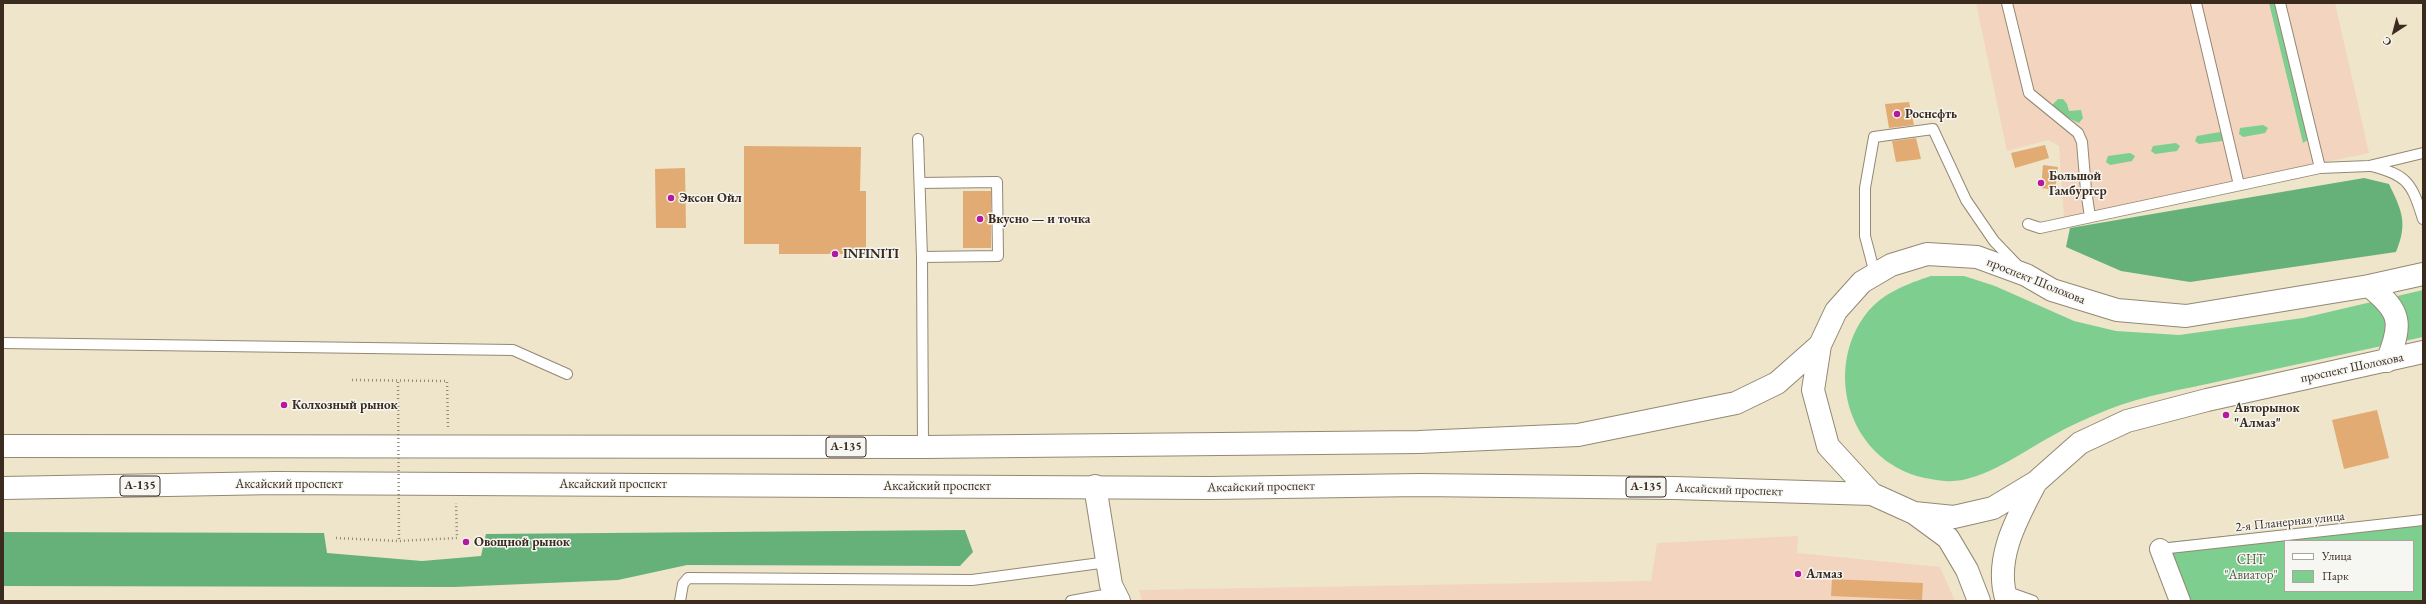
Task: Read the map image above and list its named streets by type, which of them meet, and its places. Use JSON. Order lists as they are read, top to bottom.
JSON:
{
  "streets": {
    "main road": ["проспект Шолохова", "А-135", "Аксайский проспект"],
    "lane": ["2-я Планерная улица"]
  },
  "crossings": [
    ["проспект Шолохова", "А-135"],
    ["проспект Шолохова", "Аксайский проспект"]
  ],
  "parks": ["СНТ \"Авиатор\""],
  "places": [
    "Роснефть",
    "Большой Гамбургер",
    "Эксон Ойл",
    "Вкусно — и точка",
    "INFINITI",
    "Колхозный рынок",
    "Авторынок \"Алмаз\"",
    "Овощной рынок",
    "Алмаз"
  ],
  "legend": ["Улица", "Парк"],
  "north": "bottom left"
}
